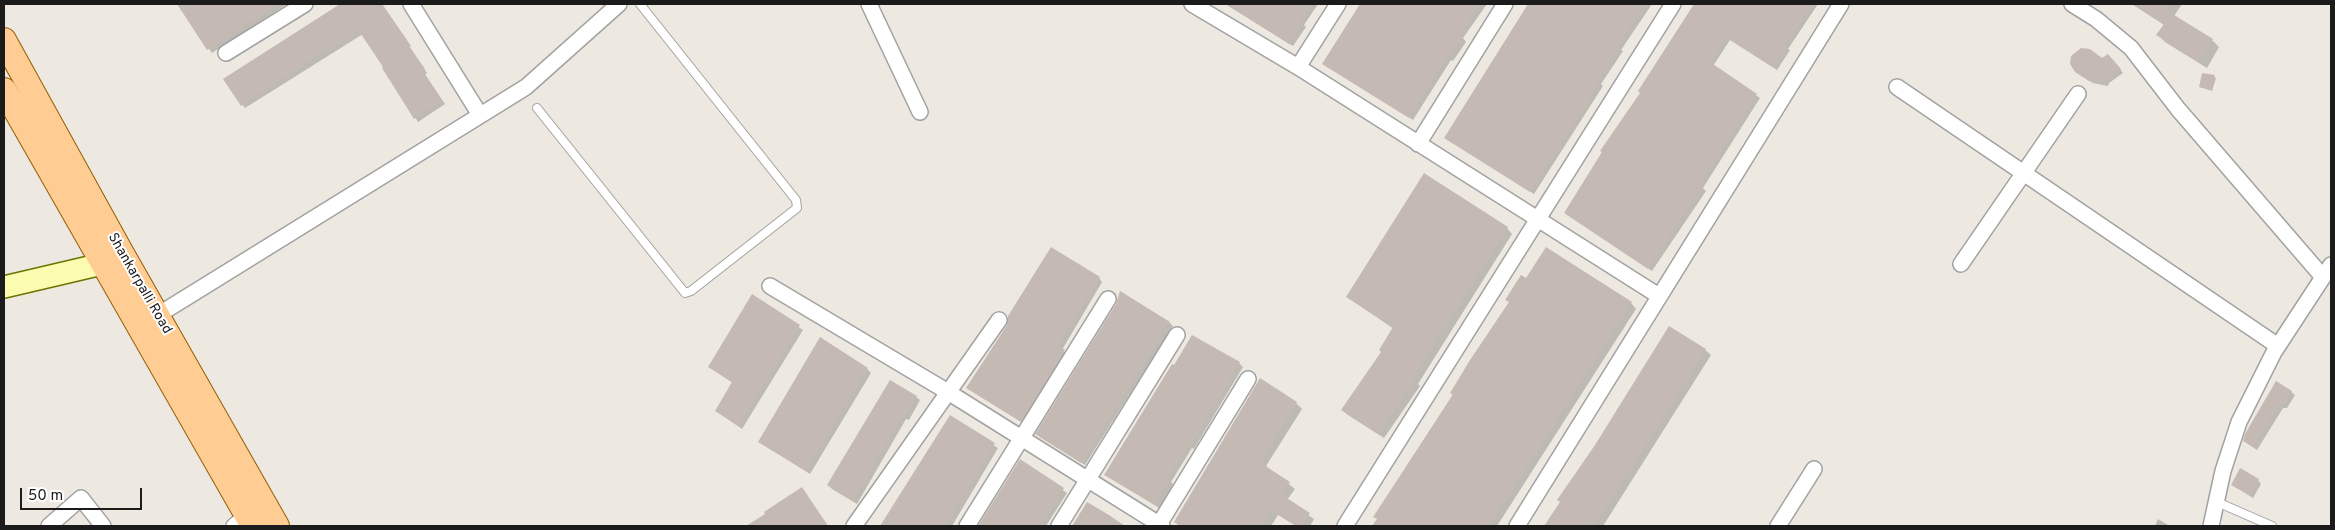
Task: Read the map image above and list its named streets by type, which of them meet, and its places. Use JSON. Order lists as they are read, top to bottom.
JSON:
{
  "streets": {
    "main road": ["Shankarpalli Road"]
  },
  "scale_bar": "50 m"
}
